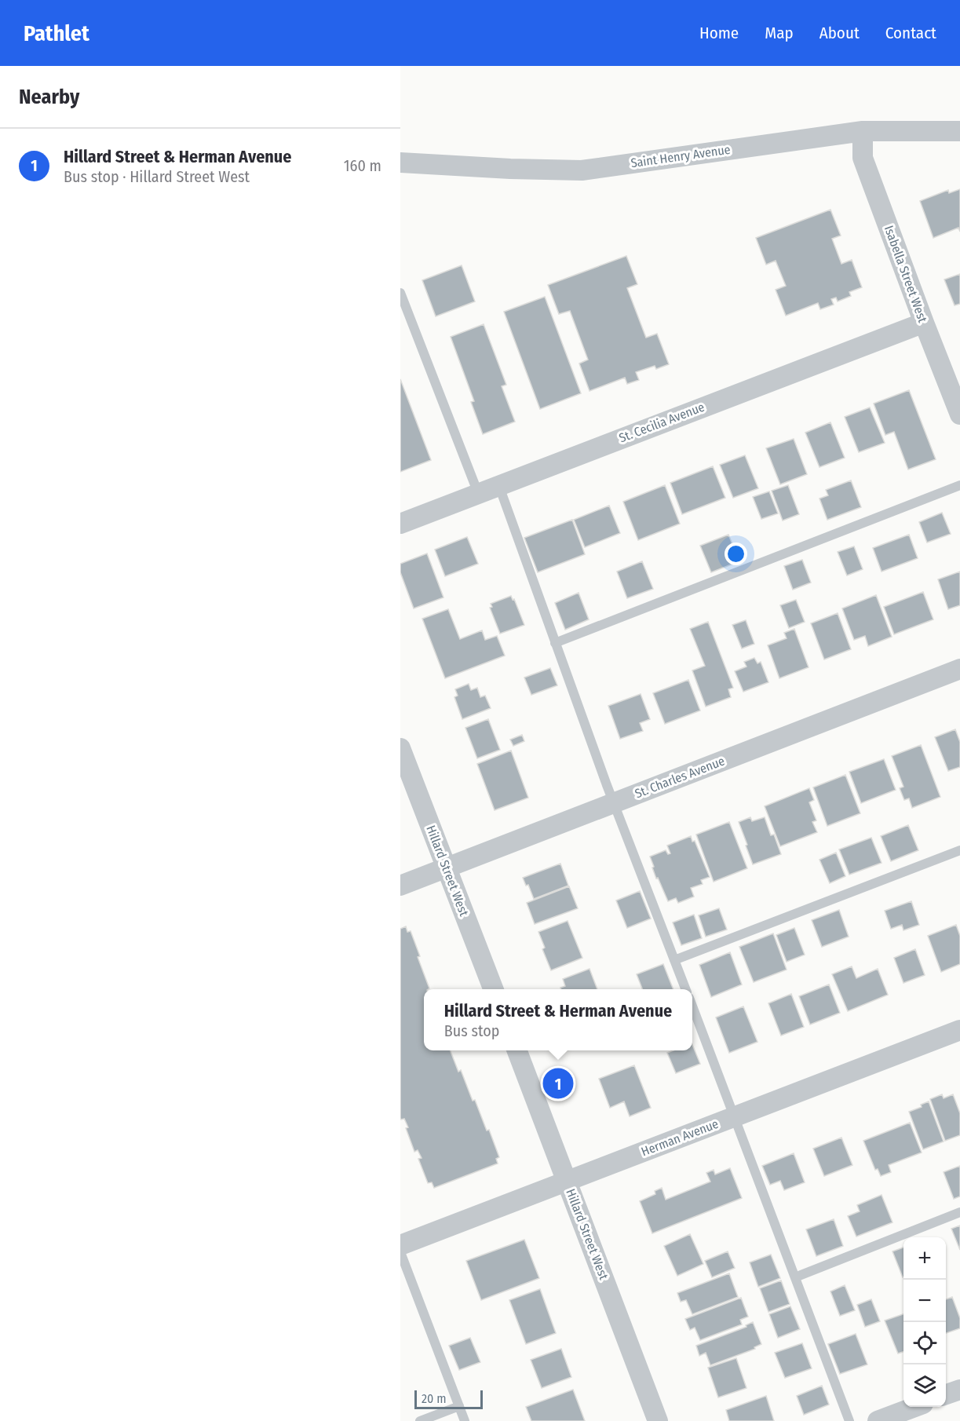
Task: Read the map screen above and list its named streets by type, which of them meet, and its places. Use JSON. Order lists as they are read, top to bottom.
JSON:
{
  "streets": {
    "street": [
      "Saint Henry Avenue",
      "Isabella Street West",
      "St. Cecilia Avenue",
      "St. Charles Avenue",
      "Hillard Street West",
      "Herman Avenue"
    ]
  },
  "crossings": [
    ["Saint Henry Avenue", "Isabella Street West"],
    ["Isabella Street West", "St. Cecilia Avenue"],
    ["St. Charles Avenue", "Hillard Street West"],
    ["Hillard Street West", "Herman Avenue"]
  ],
  "scale_bar": "20 m",
  "page": {
    "header": "Pathlet",
    "nav": [
      "Home",
      "Map",
      "About",
      "Contact"
    ],
    "heading": "Nearby",
    "list": [
      {
        "mark": "1",
        "name": "Hillard Street & Herman Avenue",
        "note": "Bus stop · Hillard Street West",
        "value": "160 m"
      }
    ],
    "popup": ["Hillard Street & Herman Avenue", "Bus stop"],
    "pins": "1",
    "map_buttons": ["+", "−"],
    "scale": "20 m"
  }
}
